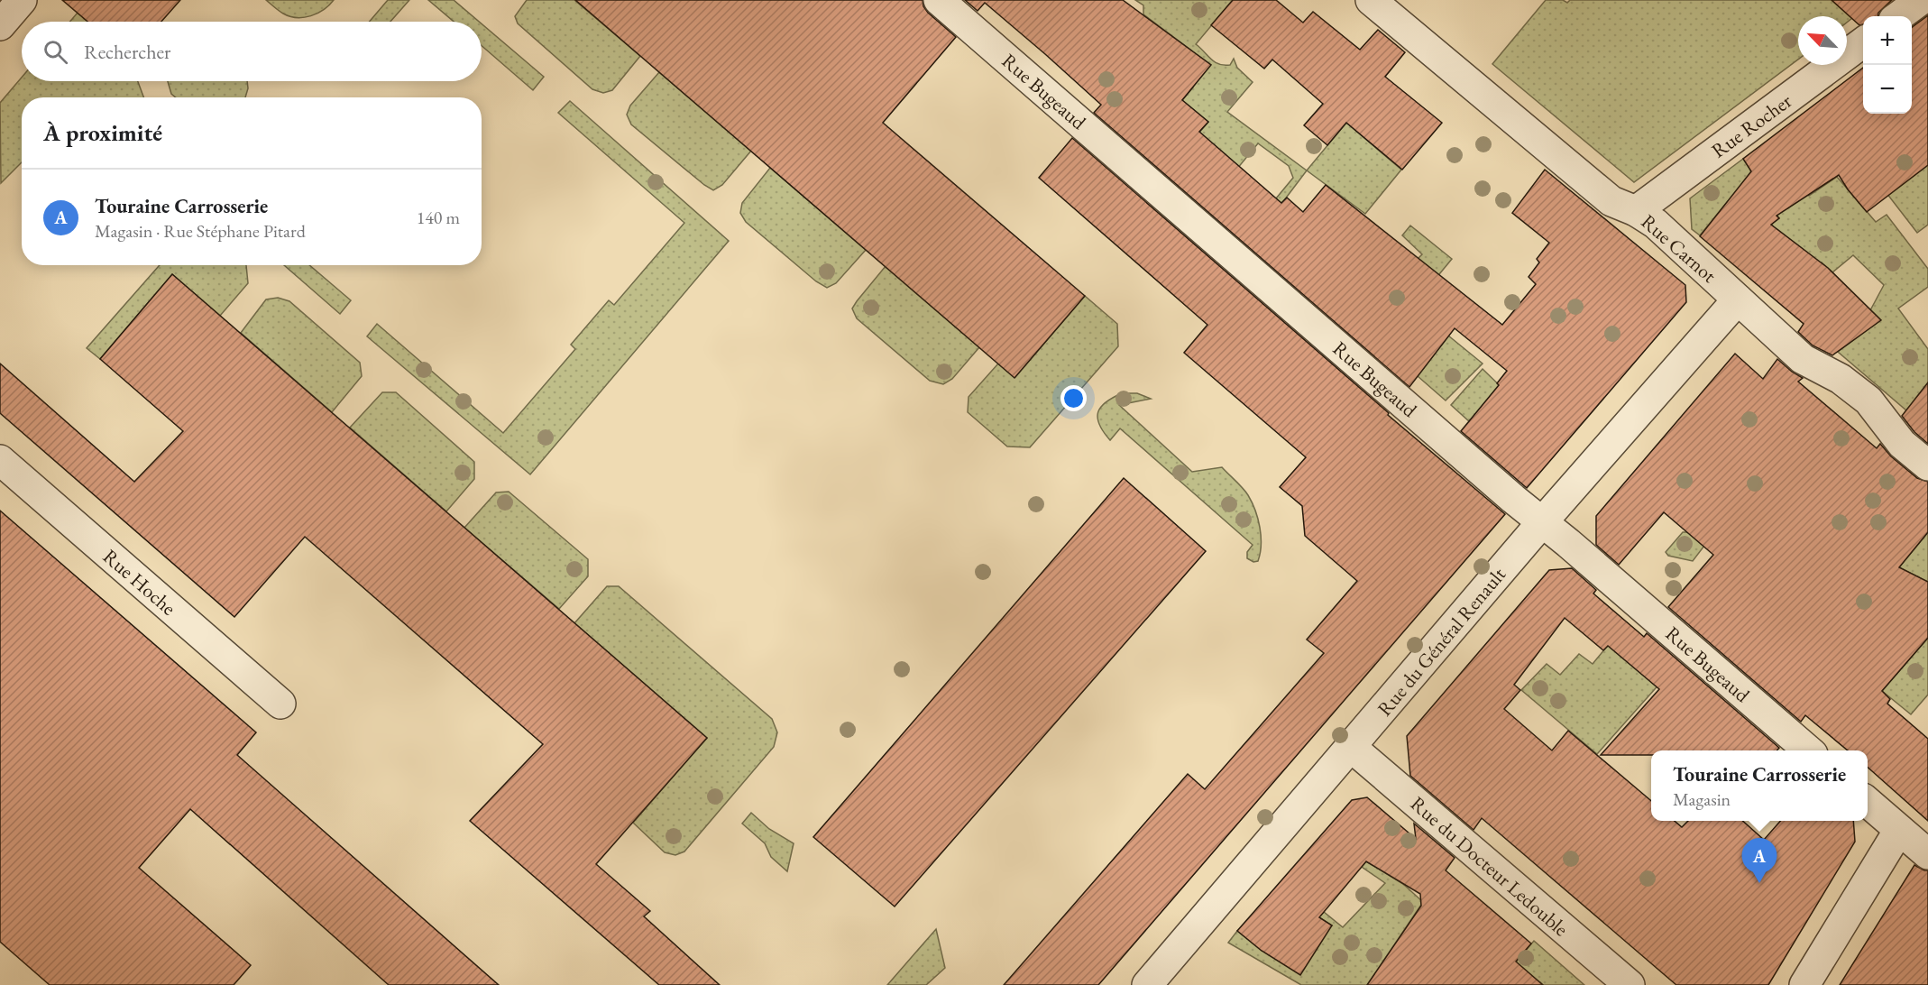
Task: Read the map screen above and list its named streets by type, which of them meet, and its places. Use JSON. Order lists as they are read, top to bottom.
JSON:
{
  "streets": {
    "street": [
      "Rue Bugeaud",
      "Rue Rocher",
      "Rue Carnot",
      "Rue Hoche",
      "Rue du Général Renault",
      "Rue du Docteur Ledouble"
    ]
  },
  "crossings": [
    ["Rue Bugeaud", "Rue du Général Renault"],
    ["Rue Rocher", "Rue Carnot"],
    ["Rue Carnot", "Rue du Général Renault"],
    ["Rue du Général Renault", "Rue du Docteur Ledouble"]
  ],
  "north": "top left",
  "page": {
    "map_buttons": ["+", "−"],
    "search": "Rechercher",
    "heading": "À proximité",
    "list": [
      {
        "mark": "A",
        "name": "Touraine Carrosserie",
        "note": "Magasin · Rue Stéphane Pitard",
        "value": "140 m"
      }
    ],
    "popup": ["Touraine Carrosserie", "Magasin"],
    "pins": "A"
  }
}
